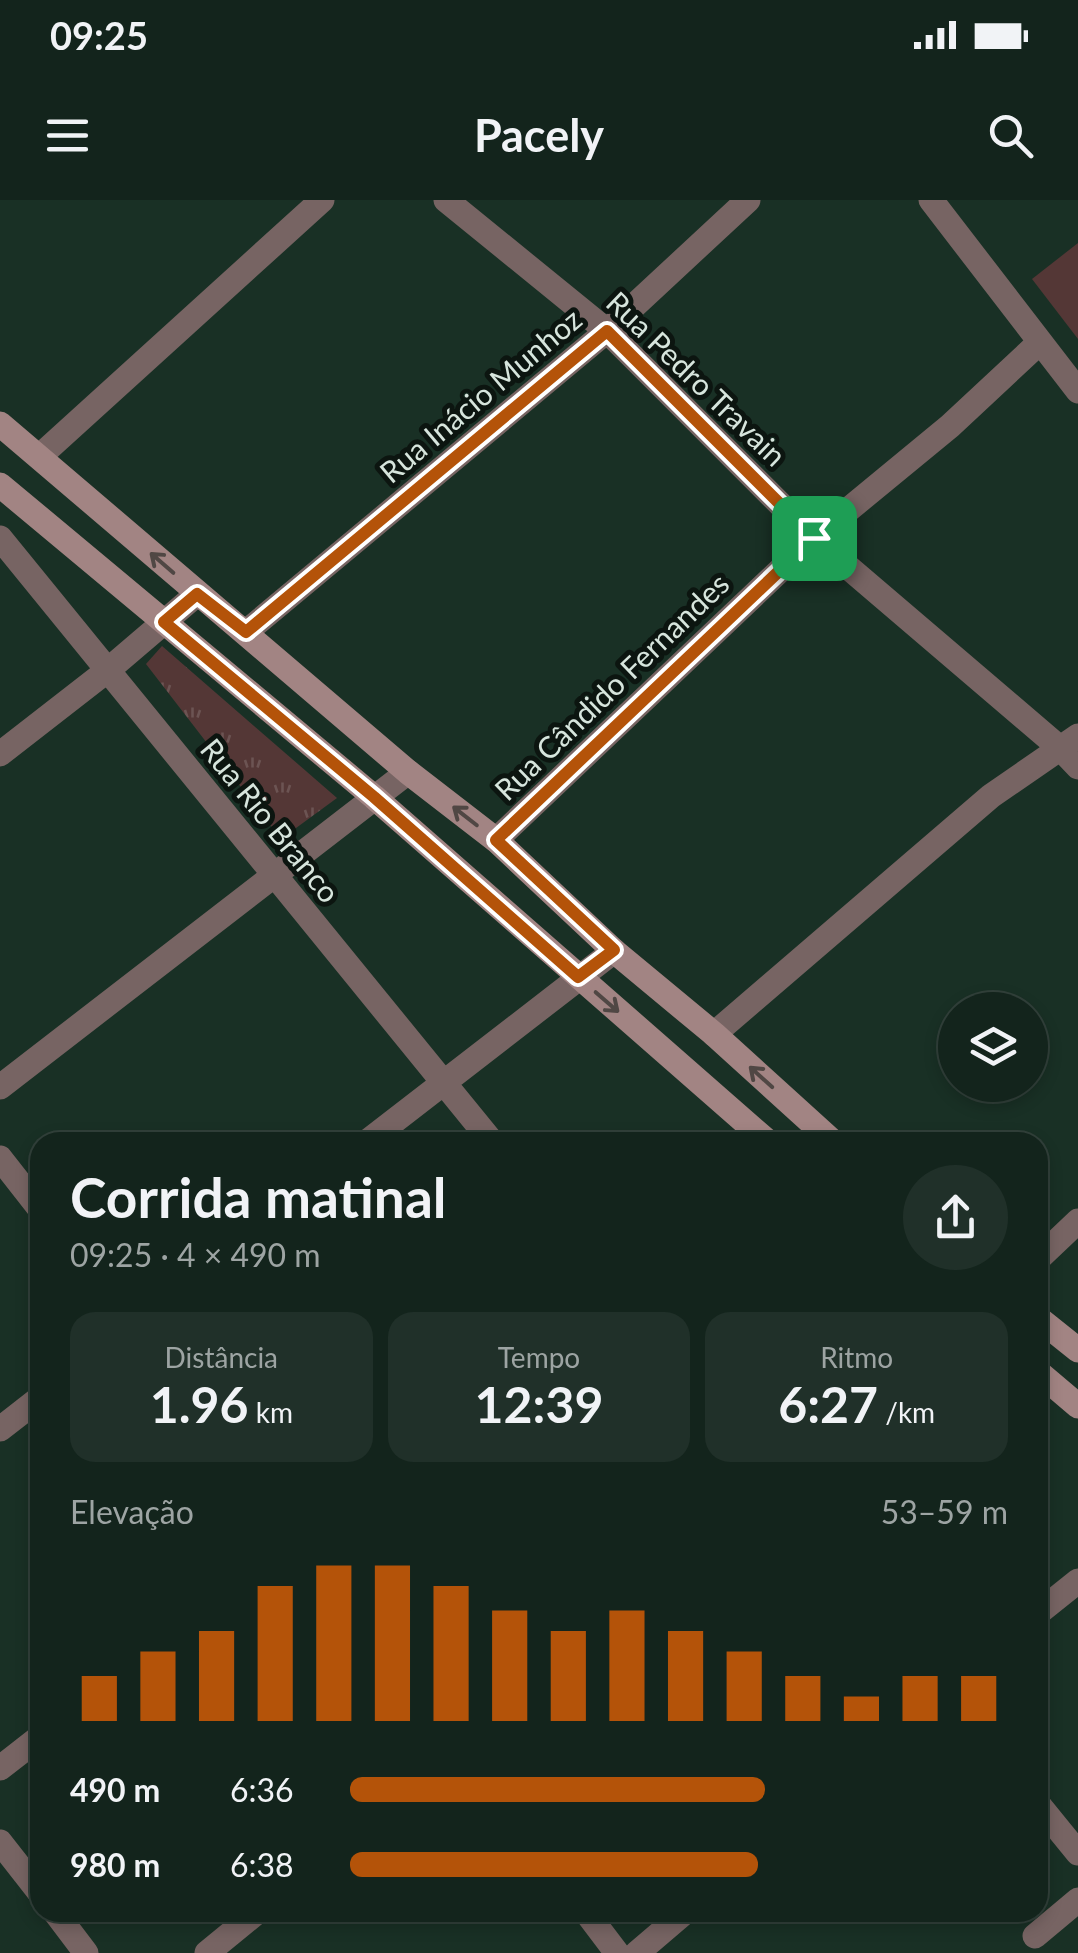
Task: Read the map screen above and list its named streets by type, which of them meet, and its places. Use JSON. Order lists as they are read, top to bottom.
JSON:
{
  "streets": {
    "street": [
      "Rua Pedro Travain",
      "Rua Inácio Munhoz",
      "Rua Cândido Fernandes",
      "Rua Rio Branco"
    ]
  },
  "crossings": [
    ["Rua Pedro Travain", "Rua Inácio Munhoz"],
    ["Rua Pedro Travain", "Rua Cândido Fernandes"]
  ],
  "page": {
    "status": "09:25",
    "header": "Pacely",
    "heading": ["Corrida matinal", "09:25 · 4 × 490 m"],
    "stats": [
      ["Distância", "1.96 km"],
      ["Tempo", "12:39"],
      ["Ritmo", "6:27 /km"]
    ],
    "chart": ["Elevação", "53–59 m"],
    "list": [
      {
        "name": "490 m",
        "note": "6:36"
      },
      {
        "name": "980 m",
        "note": "6:38"
      }
    ]
  }
}
